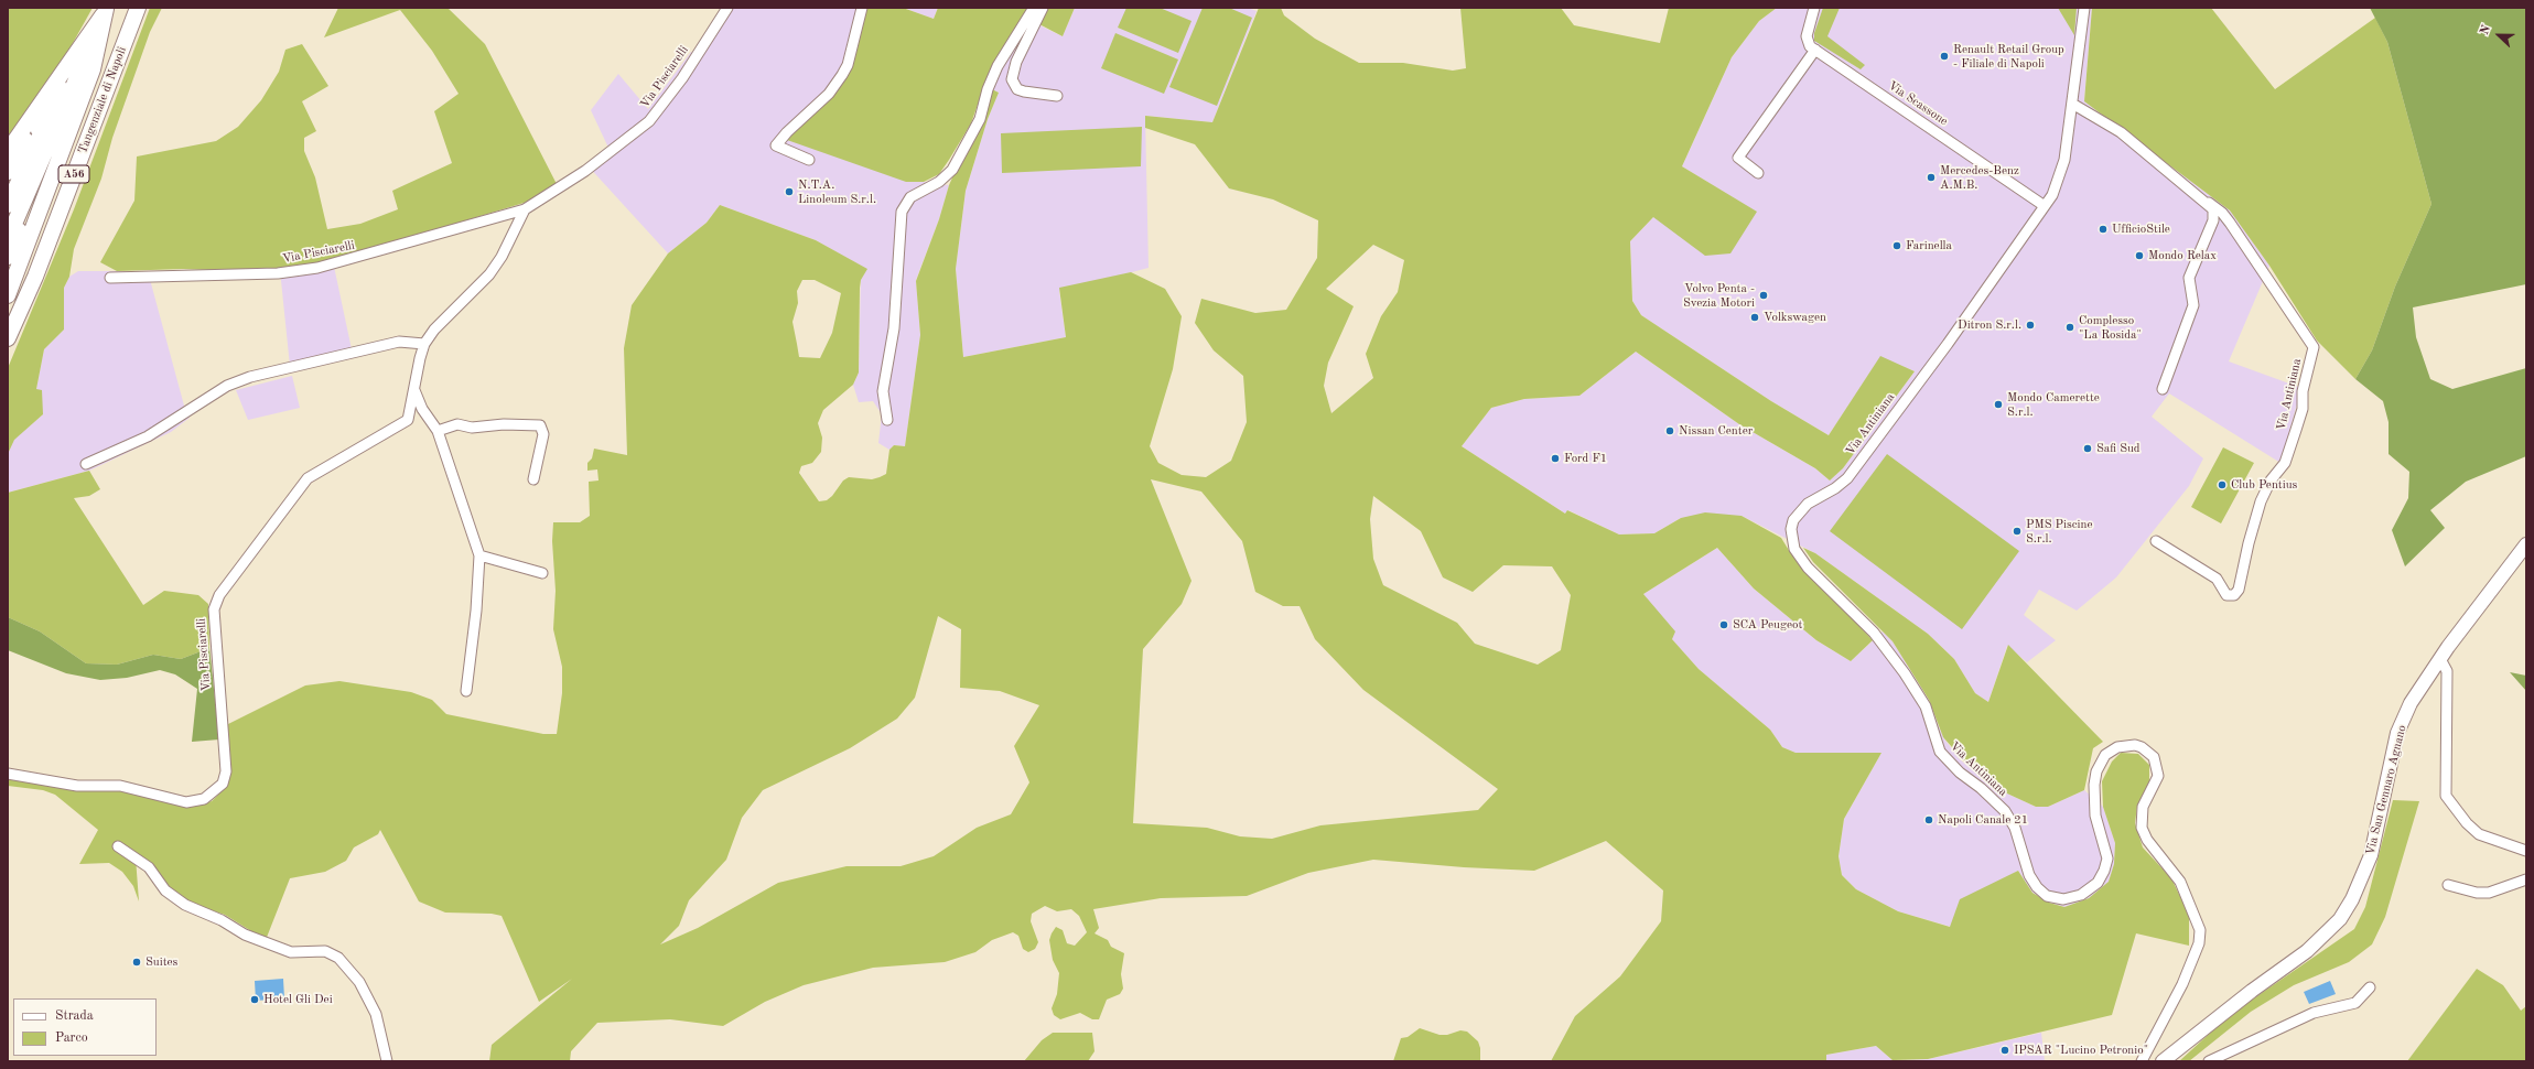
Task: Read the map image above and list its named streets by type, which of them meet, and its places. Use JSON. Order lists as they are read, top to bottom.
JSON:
{
  "streets": {
    "highway": ["Tangenziale di Napoli", "A56"],
    "main road": ["Via San Gennaro Agnano"],
    "street": ["Via Pisciarelli", "Via Scassone", "Via Antiniana"]
  },
  "crossings": [
    ["Via Scassone", "Via Antiniana"]
  ],
  "places": [
    "Renault Retail Group - Filiale di Napoli",
    "Mercedes-Benz A.M.B.",
    "N.T.A. Linoleum S.r.l.",
    "UfficioStile",
    "Farinella",
    "Mondo Relax",
    "Volvo Penta - Svezia Motori",
    "Volkswagen",
    "Ditron S.r.l.",
    "Complesso \"La Rosida\"",
    "Mondo Camerette S.r.l.",
    "Nissan Center",
    "Safi Sud",
    "Ford F1",
    "Club Pentius",
    "PMS Piscine S.r.l.",
    "SCA Peugeot",
    "Napoli Canale 21",
    "Suites",
    "Hotel Gli Dei",
    "IPSAR \"Lucino Petronio\""
  ],
  "legend": ["Strada", "Parco"],
  "north": "left"
}
